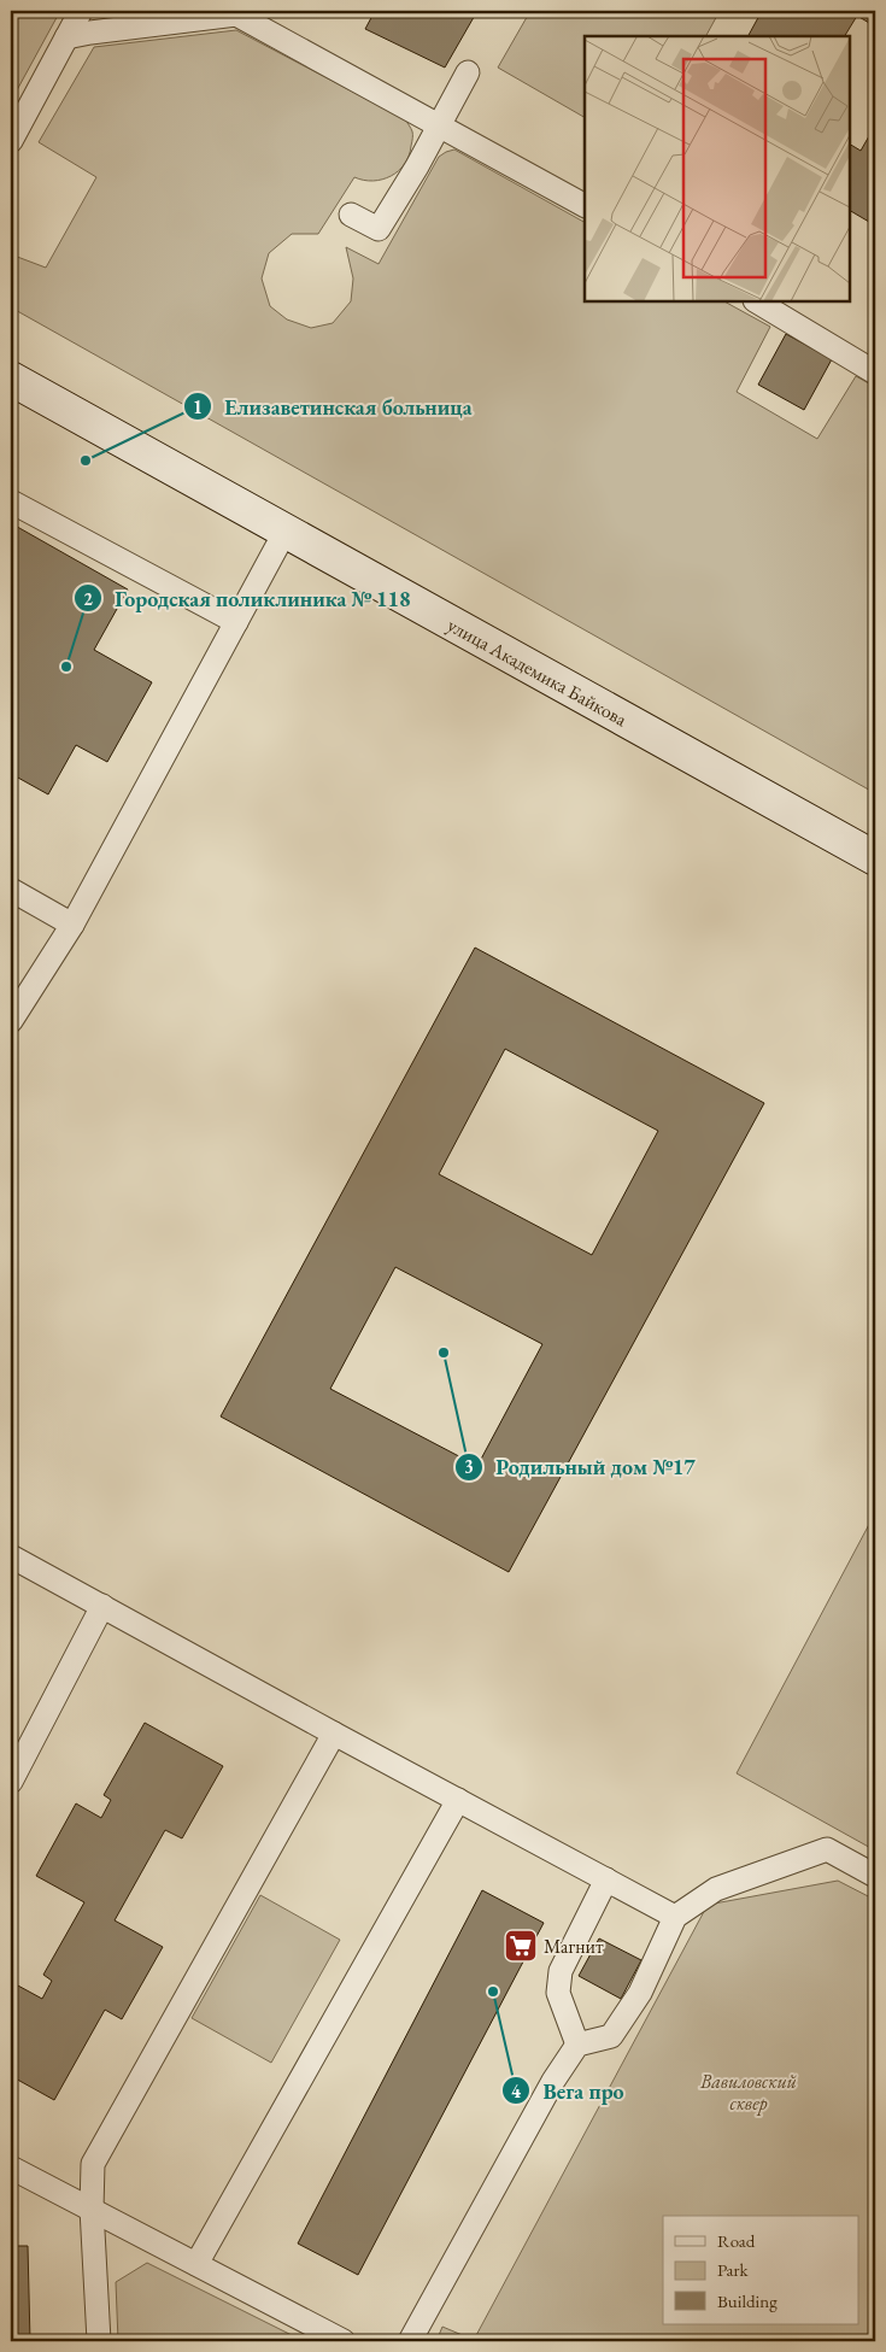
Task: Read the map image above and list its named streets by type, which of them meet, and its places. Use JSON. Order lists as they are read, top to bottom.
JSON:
{
  "streets": {
    "street": ["улица Академика Байкова"]
  },
  "parks": ["Вавиловский сквер"],
  "places": {
    "other": [
      "Елизаветинская больница",
      "Городская поликлиника № 118",
      "Родильный дом №17",
      "Вега про"
    ],
    "supermarket": ["Магнит"]
  },
  "legend": ["Road", "Park", "Building"]
}
